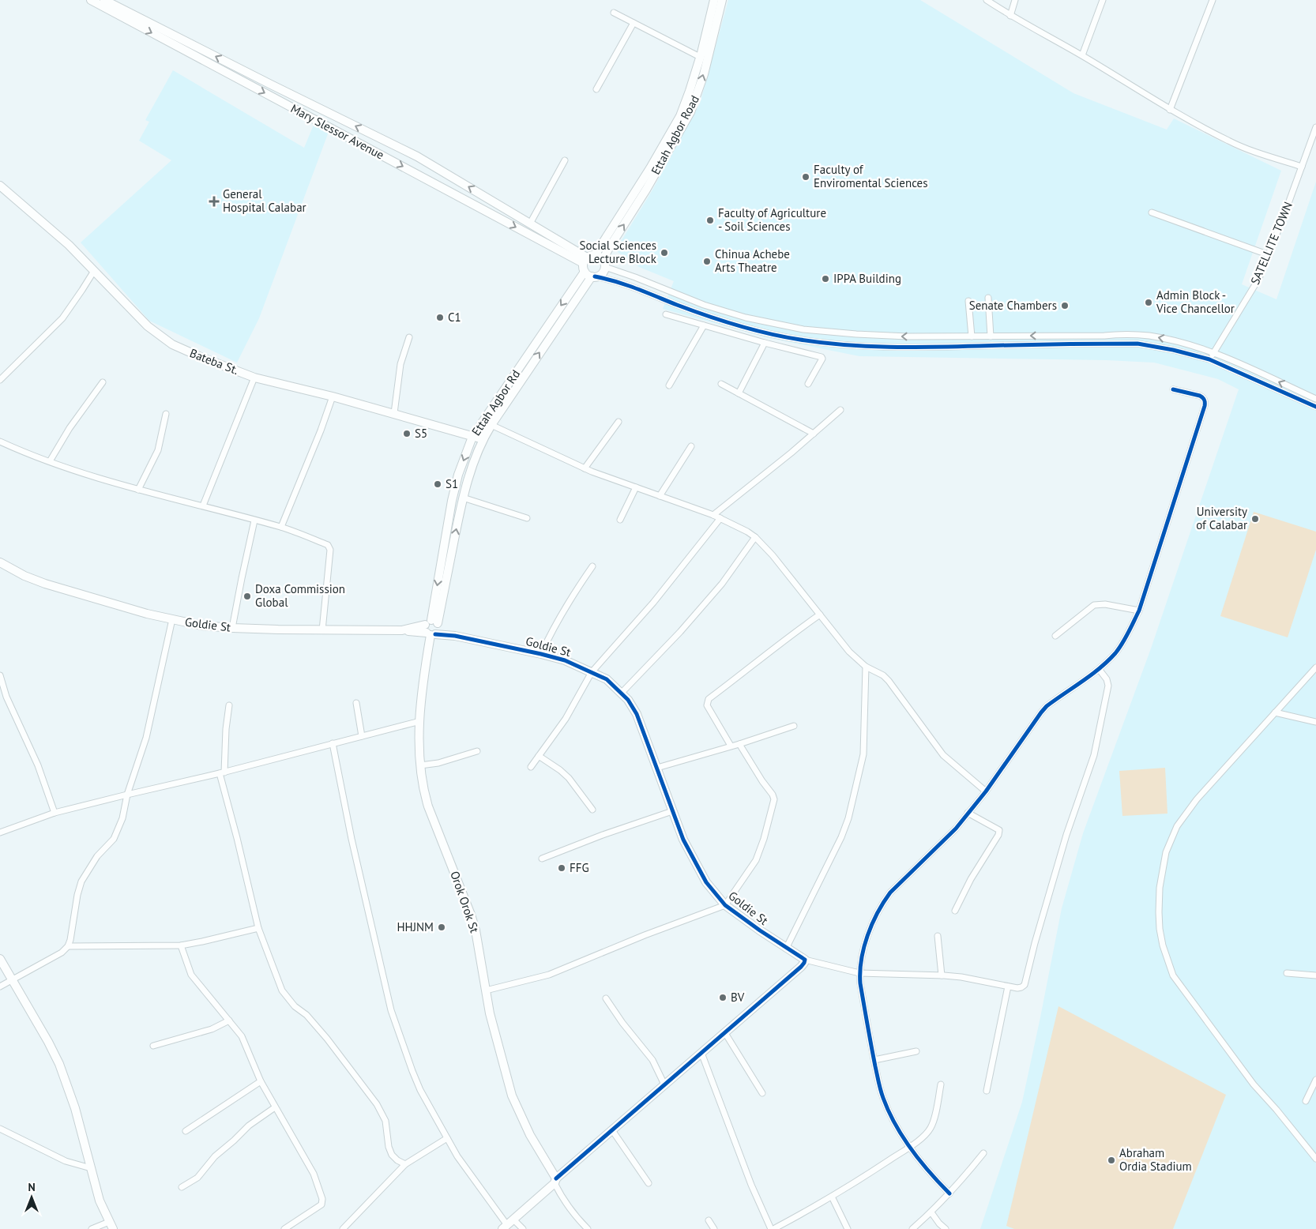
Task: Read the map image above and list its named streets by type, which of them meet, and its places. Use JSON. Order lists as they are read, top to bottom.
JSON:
{
  "streets": {
    "main road": [
      "Mary Slessor Avenue",
      "Ettah Agbor Road",
      "Bateba St.",
      "Ettah Agbor Rd",
      "Goldie St",
      "Orok Orok St"
    ],
    "street": ["SATELLITE TOWN"]
  },
  "crossings": [
    ["Mary Slessor Avenue", "Ettah Agbor Road"],
    ["Mary Slessor Avenue", "Ettah Agbor Rd"],
    ["Ettah Agbor Road", "Ettah Agbor Rd"],
    ["Bateba St.", "Ettah Agbor Rd"],
    ["Ettah Agbor Rd", "Goldie St"],
    ["Ettah Agbor Rd", "Orok Orok St"],
    ["Goldie St", "Orok Orok St"]
  ],
  "places": {
    "other": [
      "Faculty of Enviromental Sciences",
      "Faculty of Agriculture - Soil Sciences",
      "Social Sciences Lecture Block",
      "Chinua Achebe Arts Theatre",
      "IPPA Building",
      "Admin Block - Vice Chancellor",
      "Senate Chambers",
      "C1",
      "S5",
      "S1",
      "University of Calabar",
      "Doxa Commission Global",
      "FFG",
      "HHJNM",
      "BV",
      "Abraham Ordia Stadium"
    ],
    "health": ["General Hospital Calabar"]
  },
  "north": "top"
}
